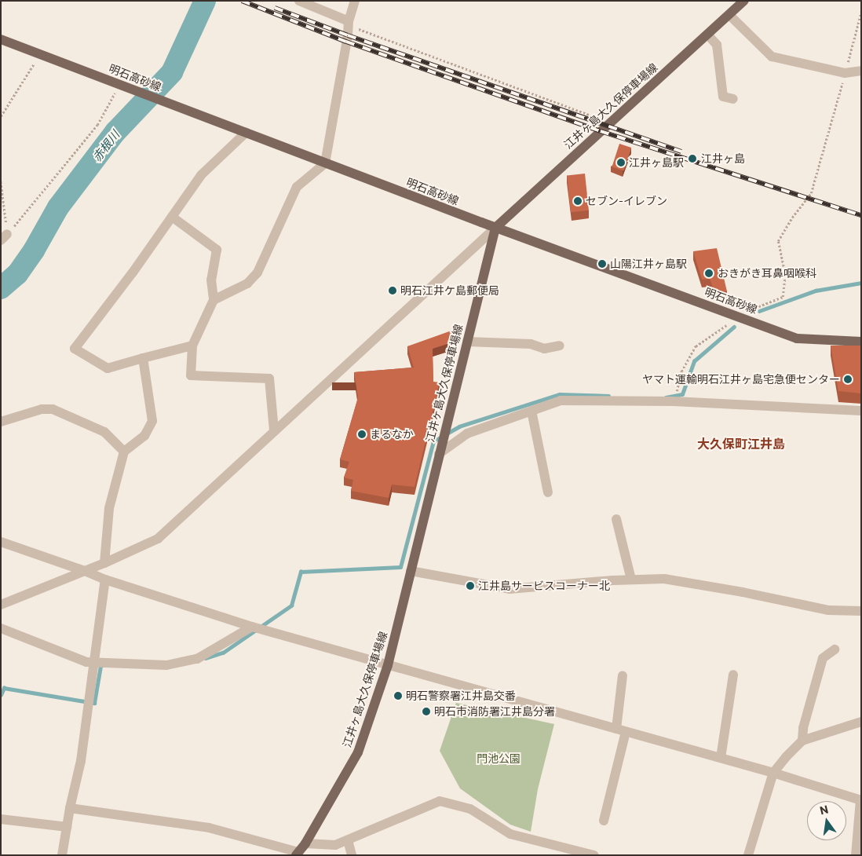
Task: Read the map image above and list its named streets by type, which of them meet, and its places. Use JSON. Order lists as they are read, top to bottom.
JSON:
{
  "streets": {
    "main road": ["明石高砂線", "江井ヶ島大久保停車場線"]
  },
  "crossings": [
    ["明石高砂線", "江井ヶ島大久保停車場線"]
  ],
  "districts": ["大久保町江井島"],
  "water": ["赤根川"],
  "parks": ["門池公園"],
  "places": [
    "江井ヶ島",
    "江井ヶ島駅",
    "セブン-イレブン",
    "山陽江井ヶ島駅",
    "おきがき耳鼻咽喉科",
    "明石江井ケ島郵便局",
    "ヤマト運輸明石江井ヶ島宅急便センター",
    "まるなか",
    "江井島サービスコーナー北",
    "明石警察署江井島交番",
    "明石市消防署江井島分署"
  ],
  "north": "top"
}
